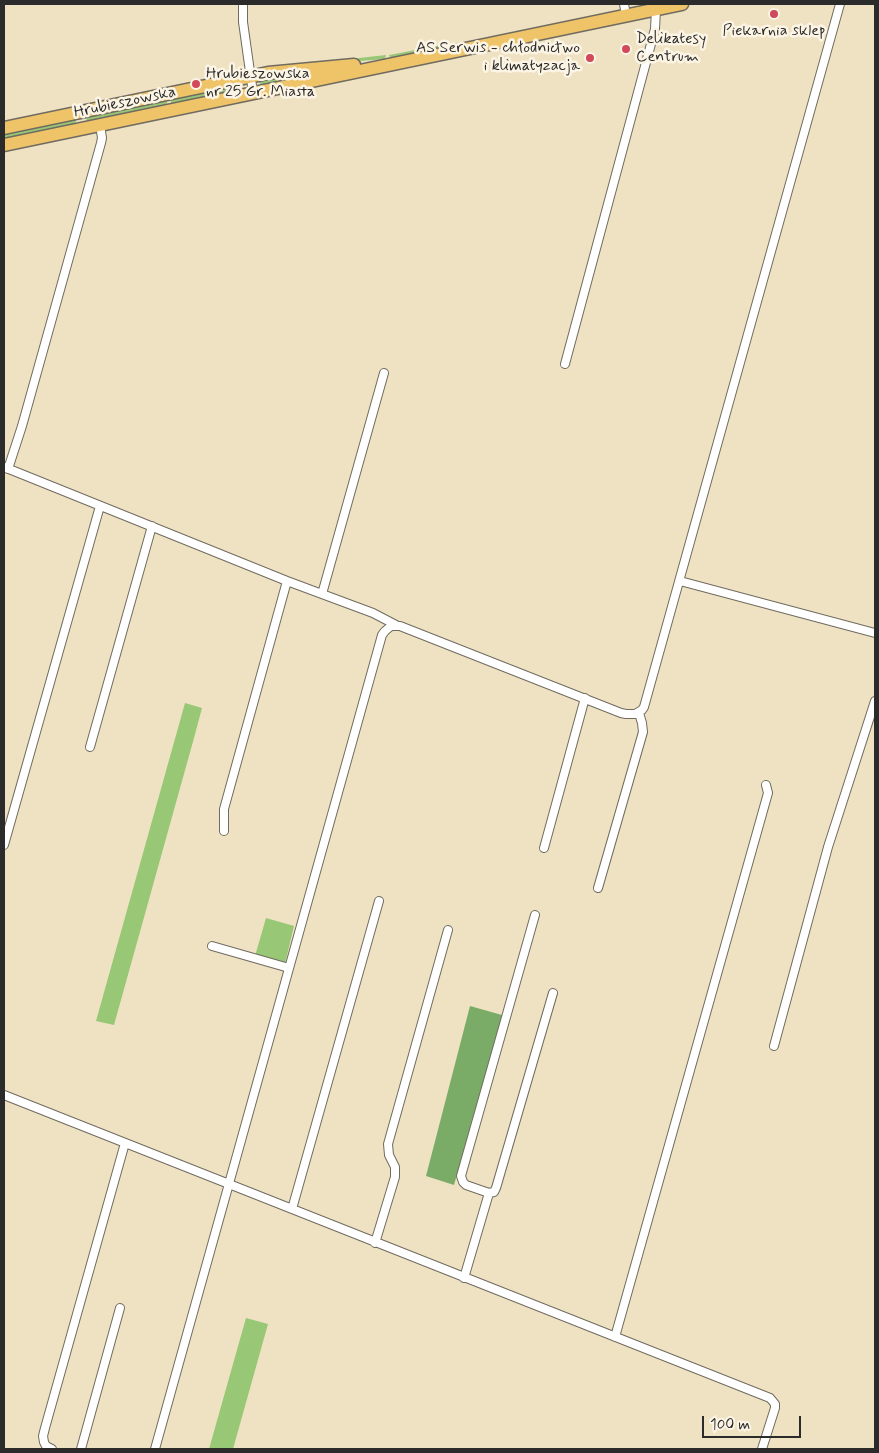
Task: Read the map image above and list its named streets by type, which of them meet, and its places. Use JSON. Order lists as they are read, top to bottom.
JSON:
{
  "streets": {
    "main road": ["Hrubieszowska"]
  },
  "places": [
    "Piekarnia sklep",
    "Delikatesy Centrum",
    "AS Serwis - chłodnictwo i klimatyzacja",
    "Hrubieszowska nr 25 Gr. Miasta"
  ],
  "scale_bar": "100 m"
}
